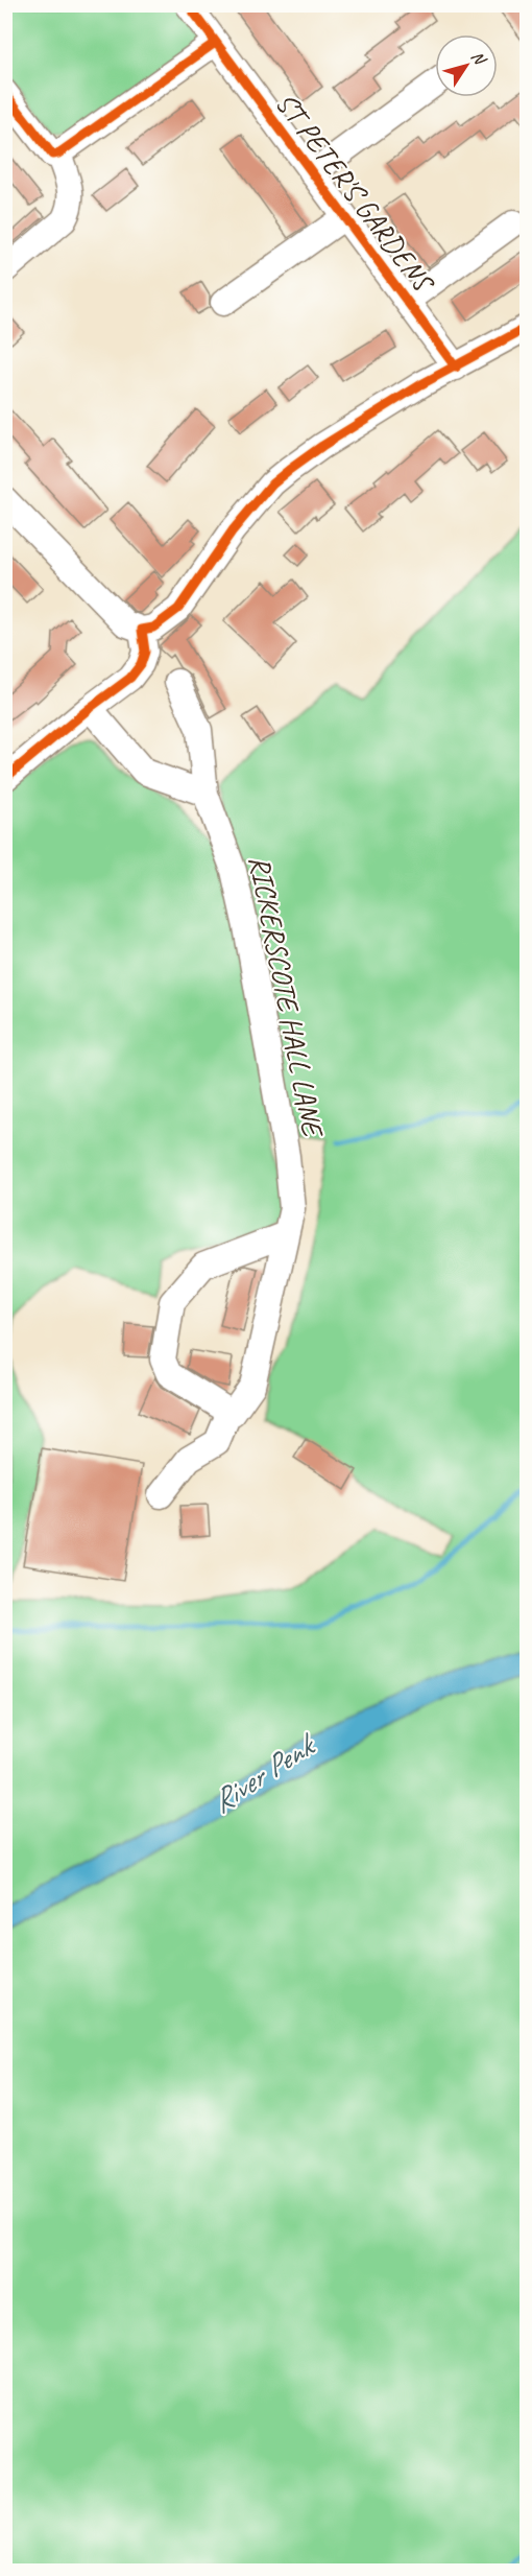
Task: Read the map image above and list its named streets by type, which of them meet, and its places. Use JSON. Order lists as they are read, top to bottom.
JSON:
{
  "streets": {
    "street": ["ST PETER'S GARDENS", "RICKERSCOTE HALL LANE"]
  },
  "water": ["River Penk"],
  "north": "top right"
}
